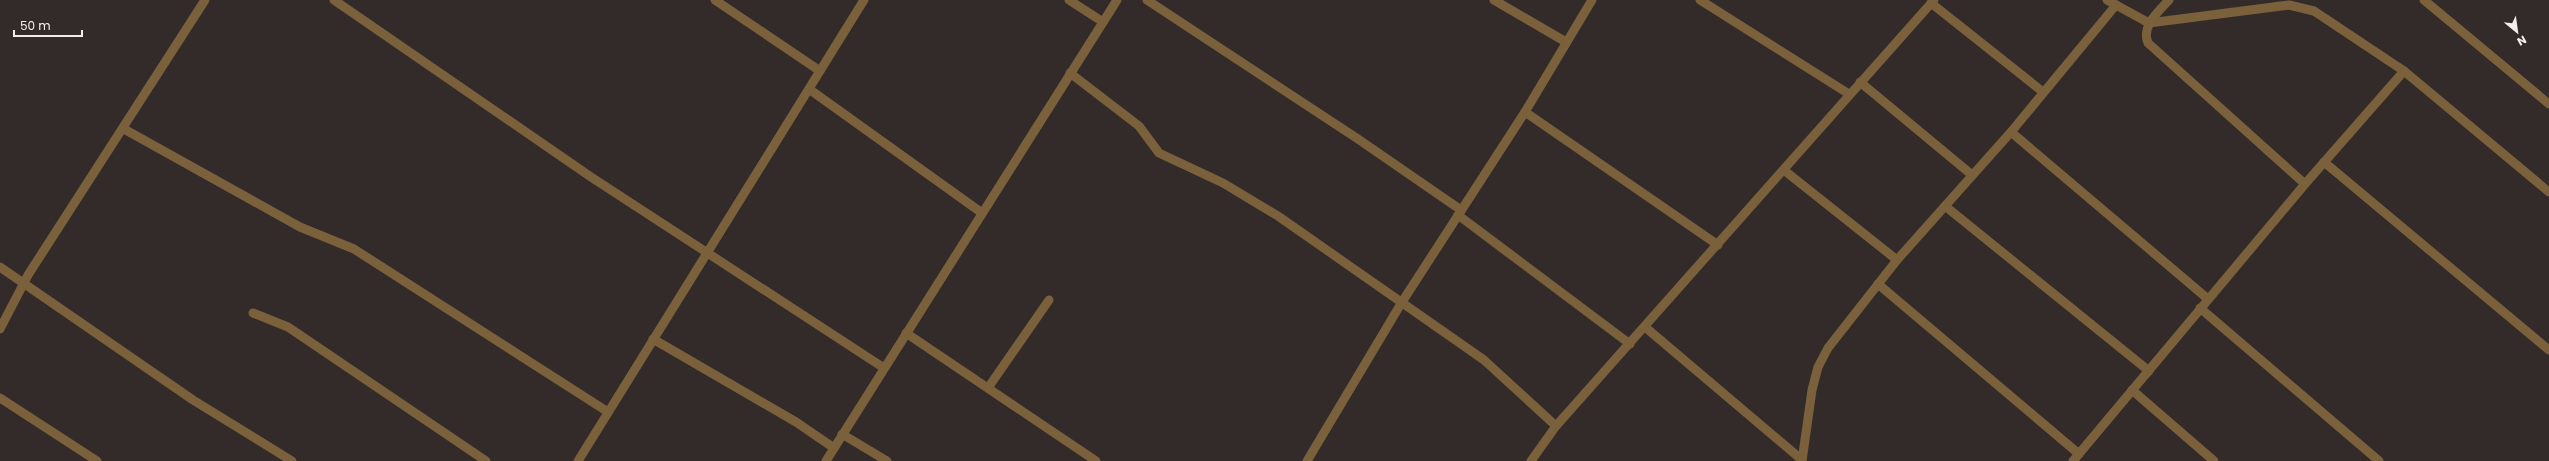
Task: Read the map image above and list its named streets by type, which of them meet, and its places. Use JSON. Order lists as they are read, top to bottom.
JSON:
{
  "scale_bar": "50 m",
  "north": "bottom right"
}
